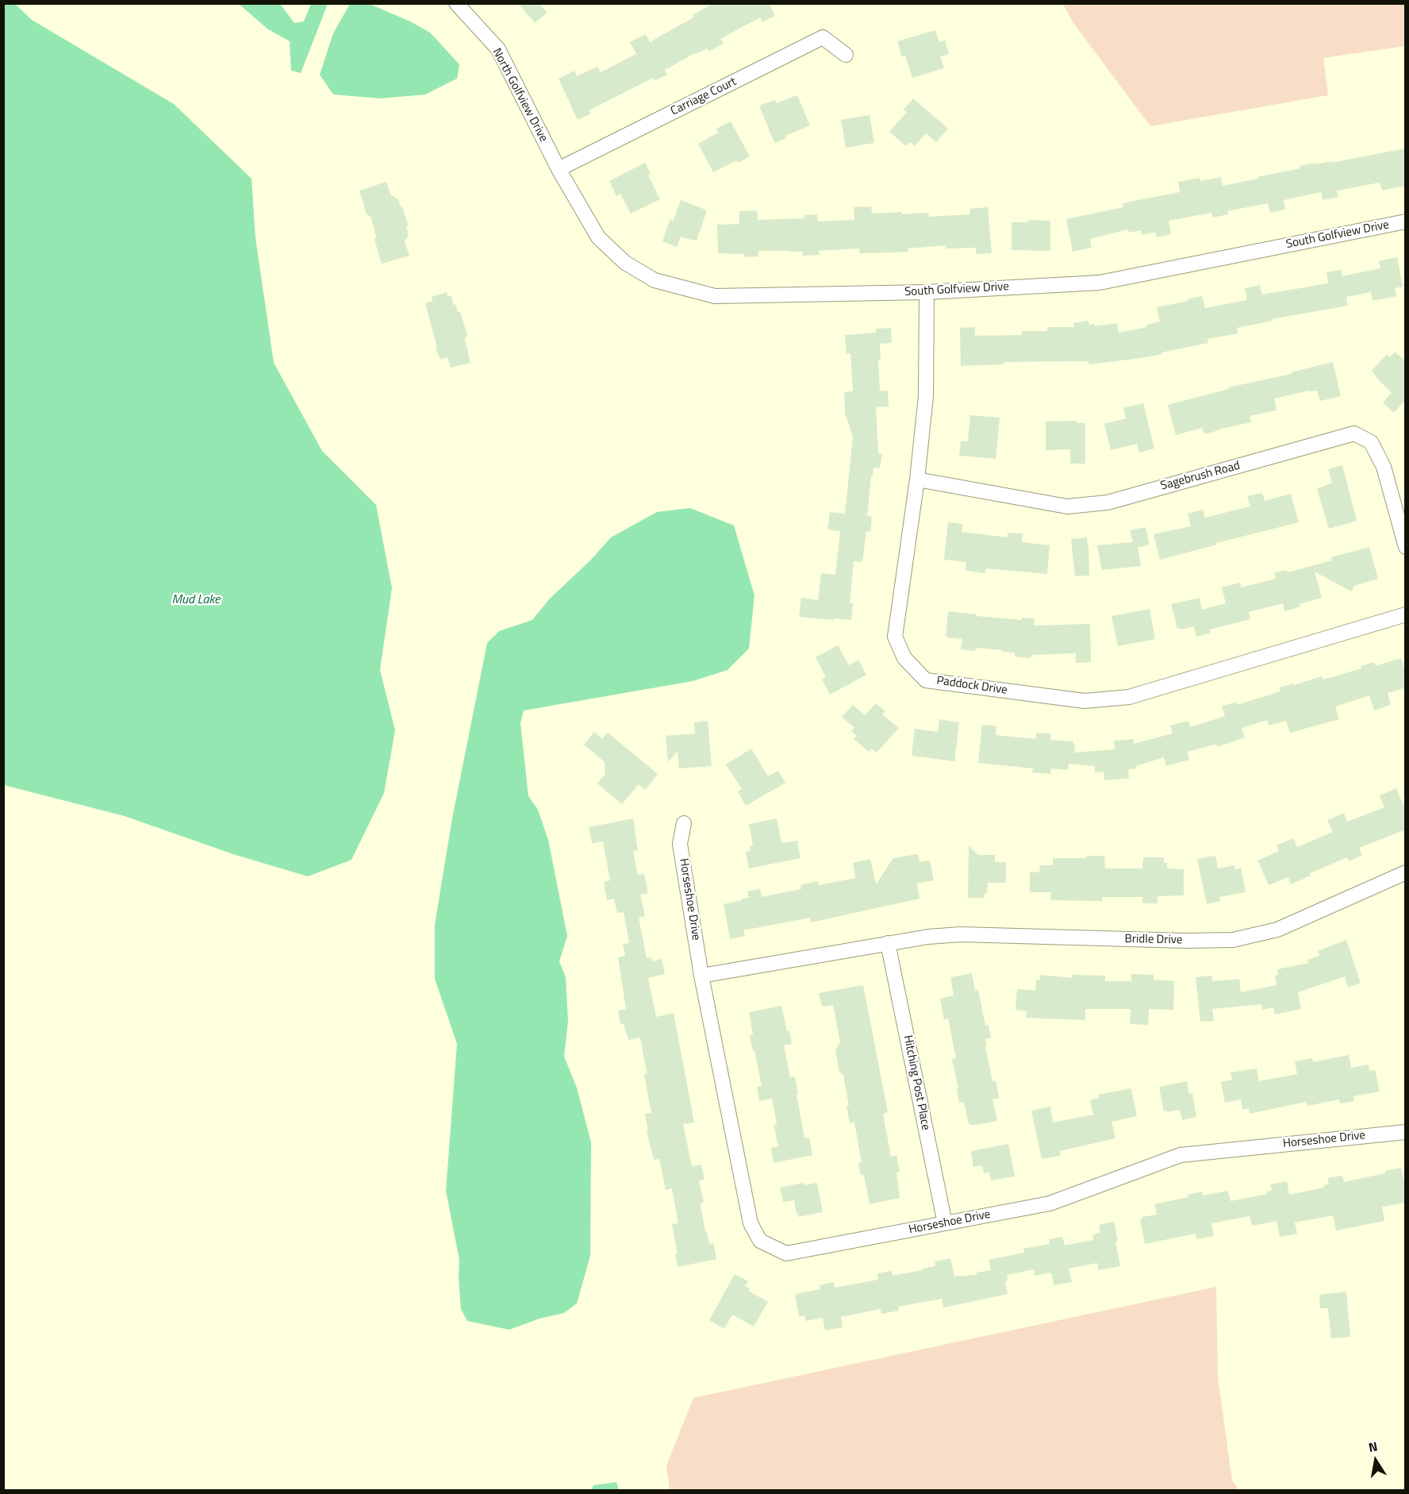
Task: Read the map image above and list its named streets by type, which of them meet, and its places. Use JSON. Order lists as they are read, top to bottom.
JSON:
{
  "streets": {
    "street": [
      "North Golfview Drive",
      "Carriage Court",
      "South Golfview Drive",
      "Sagebrush Road",
      "Paddock Drive",
      "Horseshoe Drive",
      "Bridle Drive",
      "Hitching Post Place"
    ]
  },
  "crossings": [
    ["North Golfview Drive", "Carriage Court"],
    ["North Golfview Drive", "South Golfview Drive"],
    ["Carriage Court", "South Golfview Drive"],
    ["South Golfview Drive", "Paddock Drive"],
    ["Sagebrush Road", "Paddock Drive"],
    ["Horseshoe Drive", "Hitching Post Place"],
    ["Bridle Drive", "Hitching Post Place"]
  ],
  "water": ["Mud Lake"],
  "north": "top"
}
